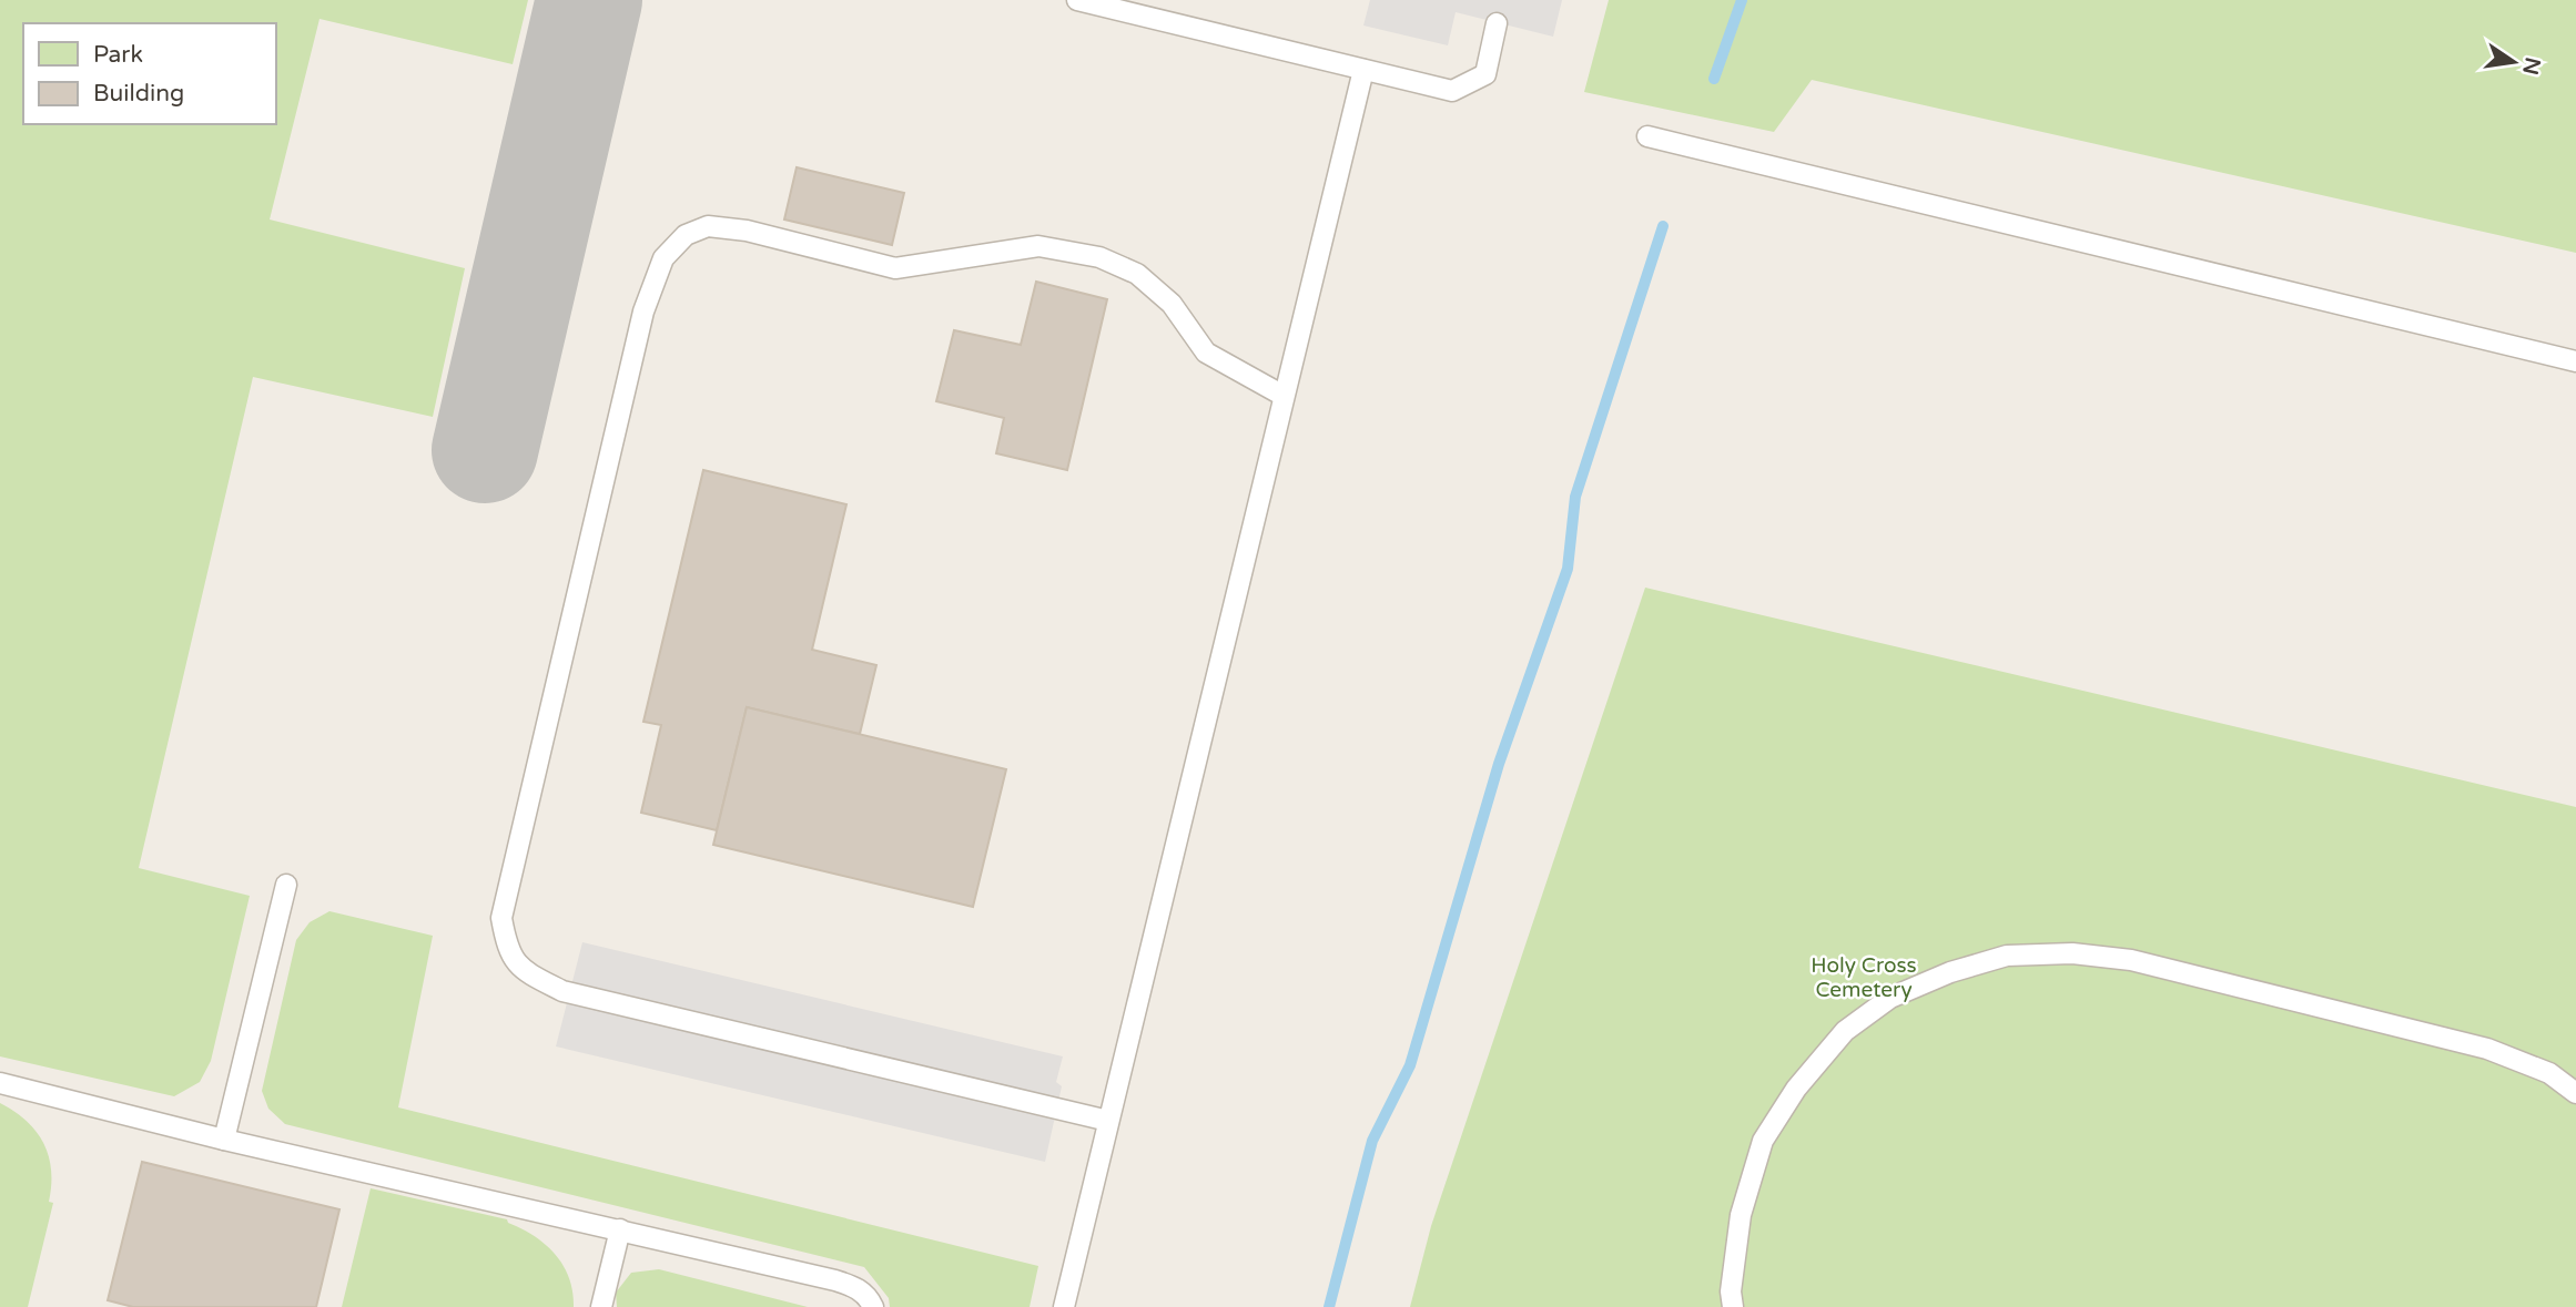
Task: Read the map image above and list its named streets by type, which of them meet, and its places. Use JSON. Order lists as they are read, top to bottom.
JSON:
{
  "parks": ["Holy Cross Cemetery"],
  "legend": ["Park", "Building"],
  "north": "right"
}
